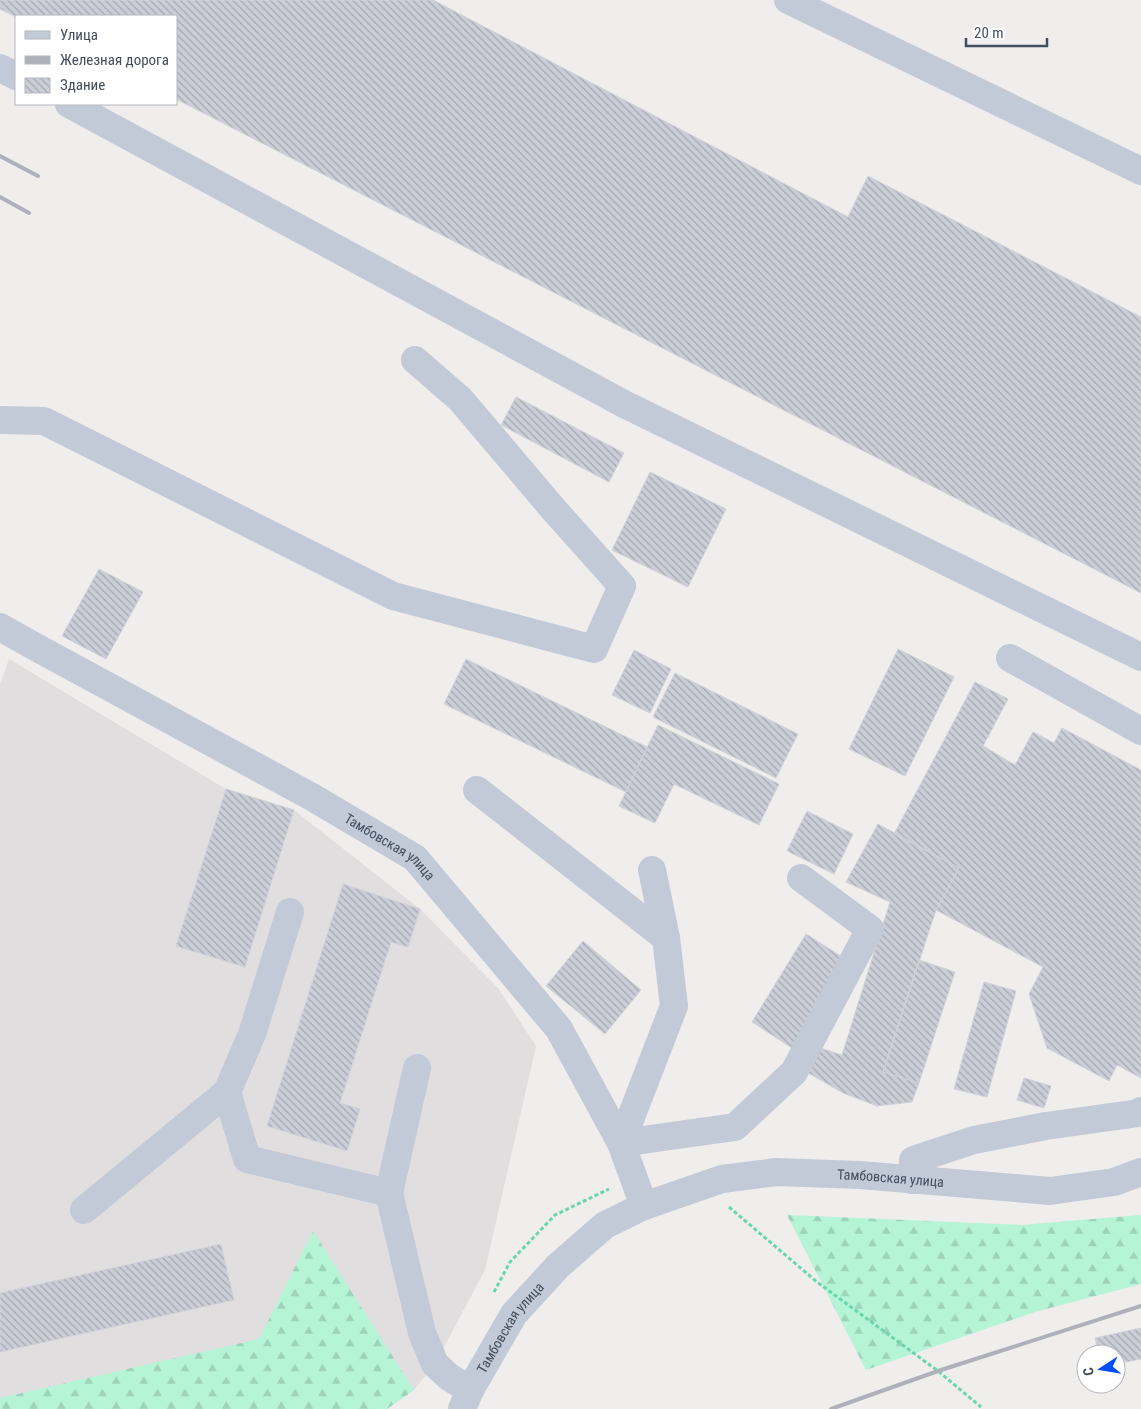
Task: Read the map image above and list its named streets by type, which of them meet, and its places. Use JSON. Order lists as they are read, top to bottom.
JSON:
{
  "streets": {
    "street": ["Тамбовская улица"]
  },
  "legend": ["Улица", "Железная дорога", "Здание"],
  "scale_bar": "20 m",
  "north": "left"
}
